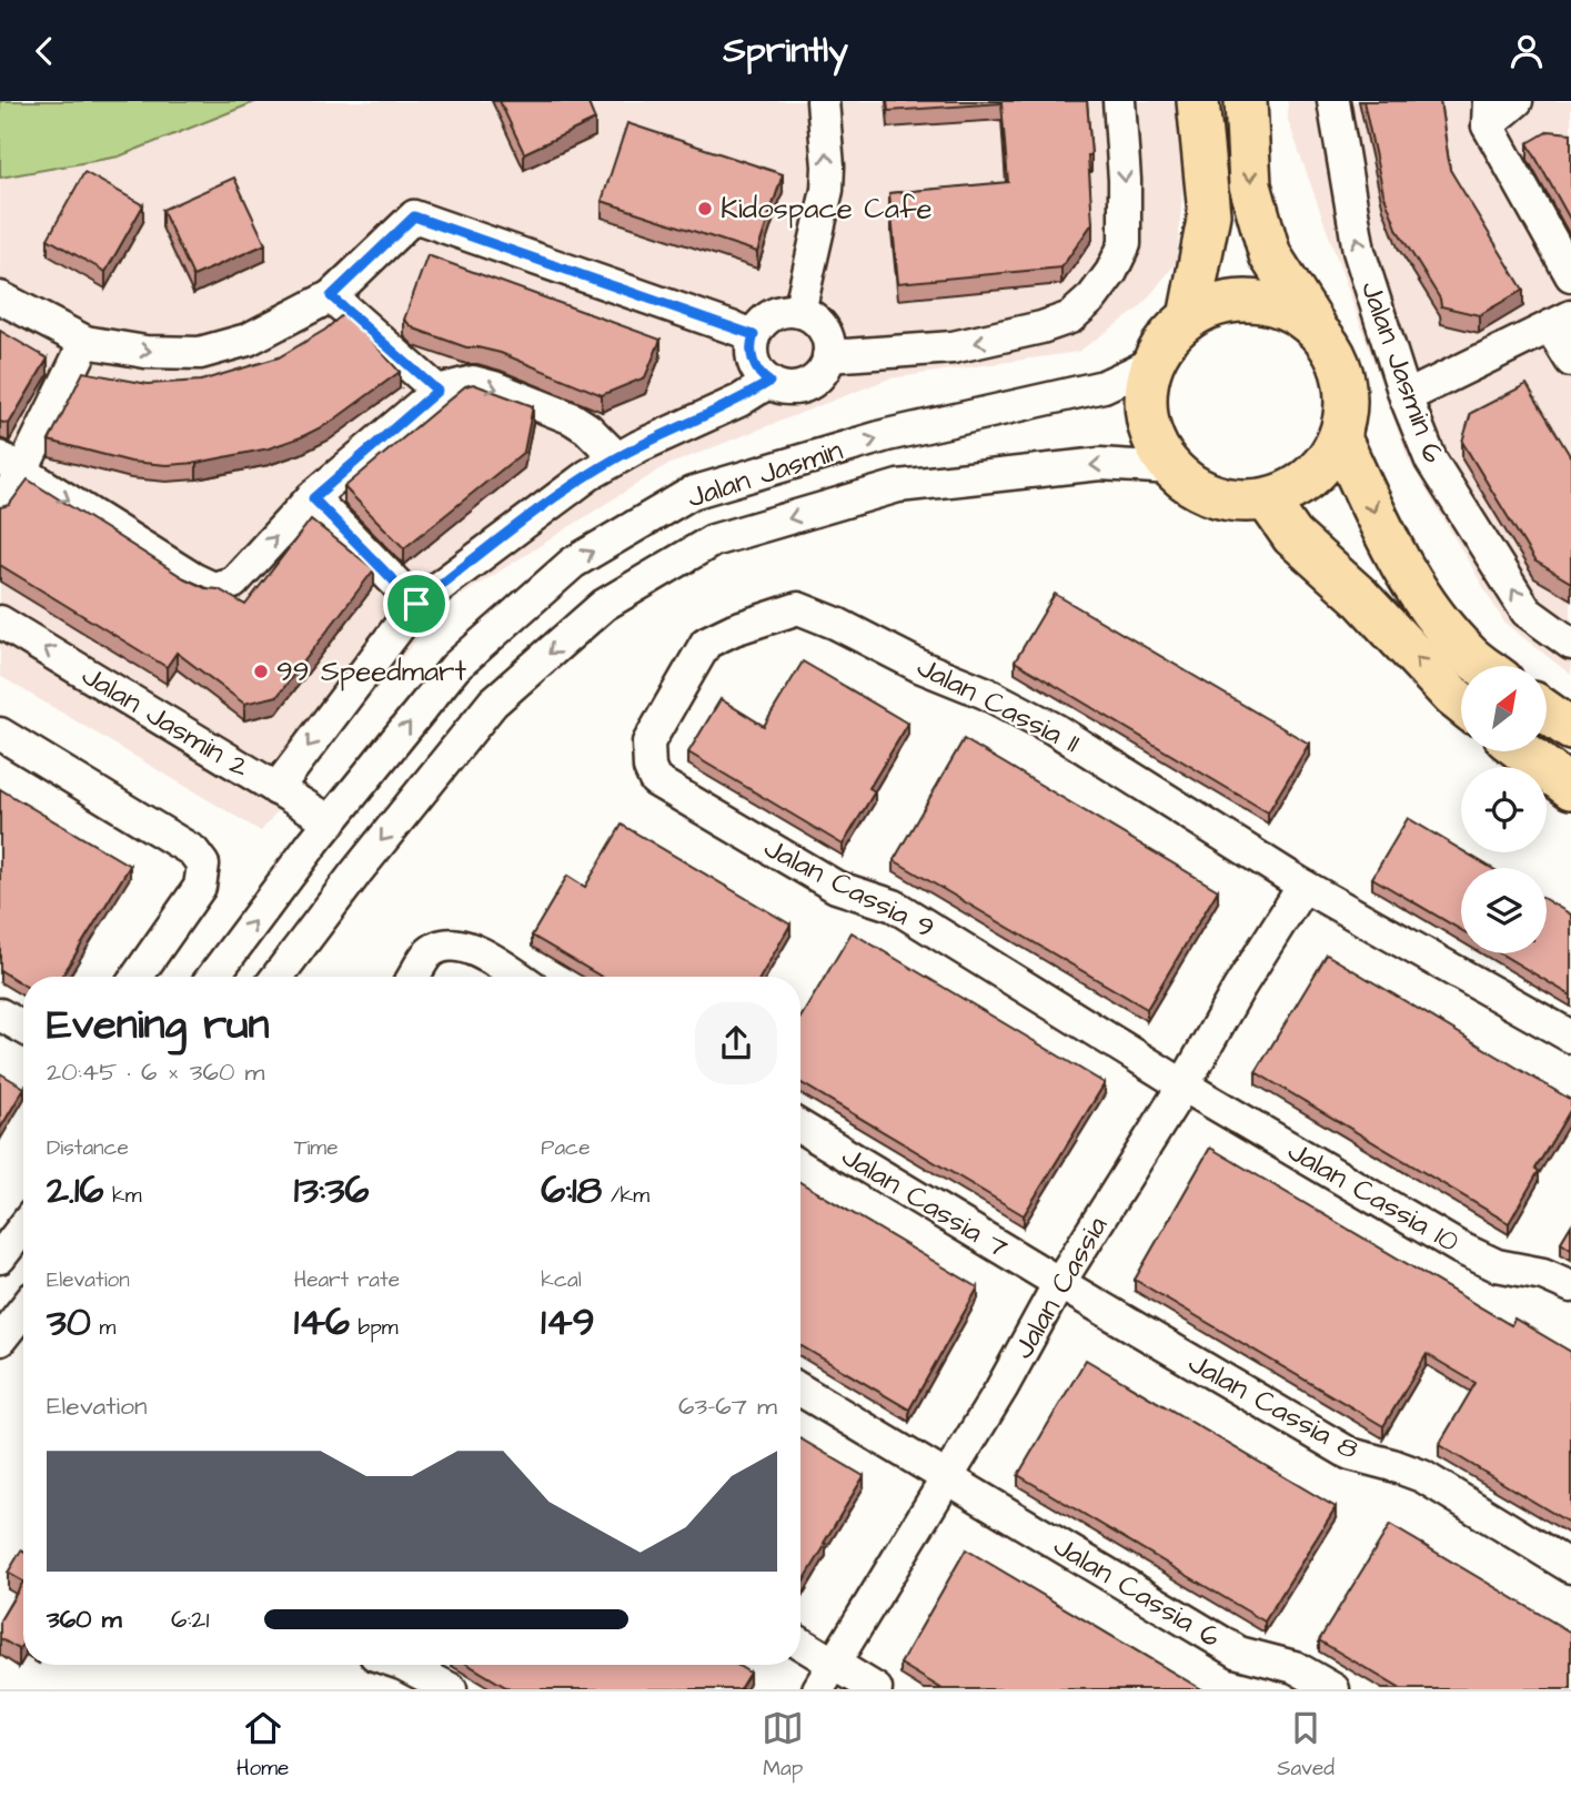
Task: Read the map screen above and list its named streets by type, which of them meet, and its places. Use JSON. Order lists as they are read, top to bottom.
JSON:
{
  "streets": {
    "street": [
      "Jalan Jasmin 6",
      "Jalan Jasmin",
      "Jalan Cassia 11",
      "Jalan Jasmin 2",
      "Jalan Cassia 9",
      "Jalan Cassia 10",
      "Jalan Cassia 7",
      "Jalan Cassia",
      "Jalan Cassia 8",
      "Jalan Cassia 6"
    ]
  },
  "crossings": [
    ["Jalan Jasmin", "Jalan Jasmin 2"],
    ["Jalan Cassia 11", "Jalan Cassia 9"],
    ["Jalan Cassia 11", "Jalan Cassia"],
    ["Jalan Cassia 9", "Jalan Cassia 10"],
    ["Jalan Cassia 9", "Jalan Cassia"],
    ["Jalan Cassia 10", "Jalan Cassia"],
    ["Jalan Cassia 7", "Jalan Cassia"],
    ["Jalan Cassia 7", "Jalan Cassia 8"],
    ["Jalan Cassia", "Jalan Cassia 8"],
    ["Jalan Cassia", "Jalan Cassia 6"]
  ],
  "places": ["Kidospace Cafe", "99 Speedmart"],
  "north": "top right",
  "page": {
    "header": "Sprintly",
    "heading": ["Evening run", "20:45 · 6 × 360 m"],
    "stats": [
      ["Distance", "2.16 km"],
      ["Time", "13:36"],
      ["Pace", "6:18 /km"],
      ["Elevation", "30 m"],
      ["Heart rate", "146 bpm"],
      ["kcal", "149"]
    ],
    "chart": ["Elevation", "63–67 m"],
    "list": [
      {
        "name": "360 m",
        "note": "6:21"
      }
    ],
    "tabs": ["Home", "Map", "Saved"]
  }
}
